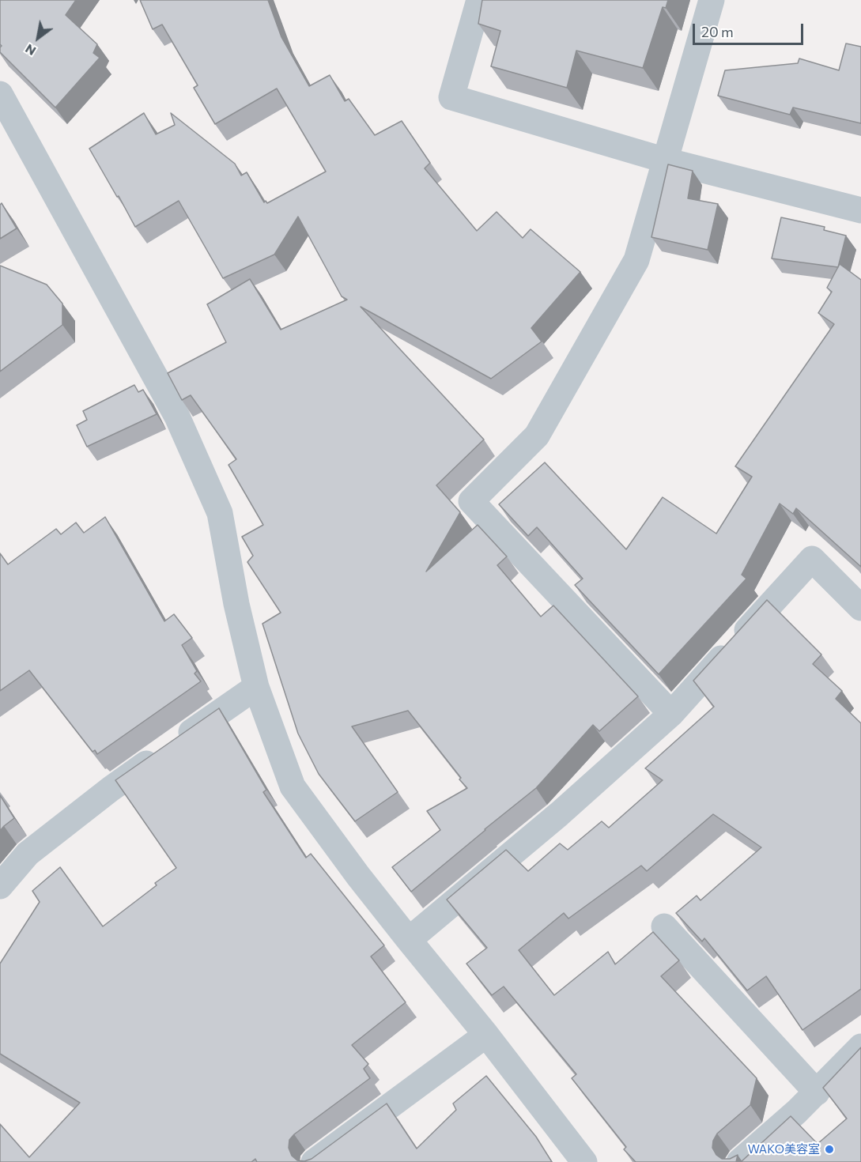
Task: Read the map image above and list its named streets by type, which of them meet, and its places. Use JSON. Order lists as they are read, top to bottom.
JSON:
{
  "places": ["WAKO美容室"],
  "scale_bar": "20 m",
  "north": "bottom left"
}
